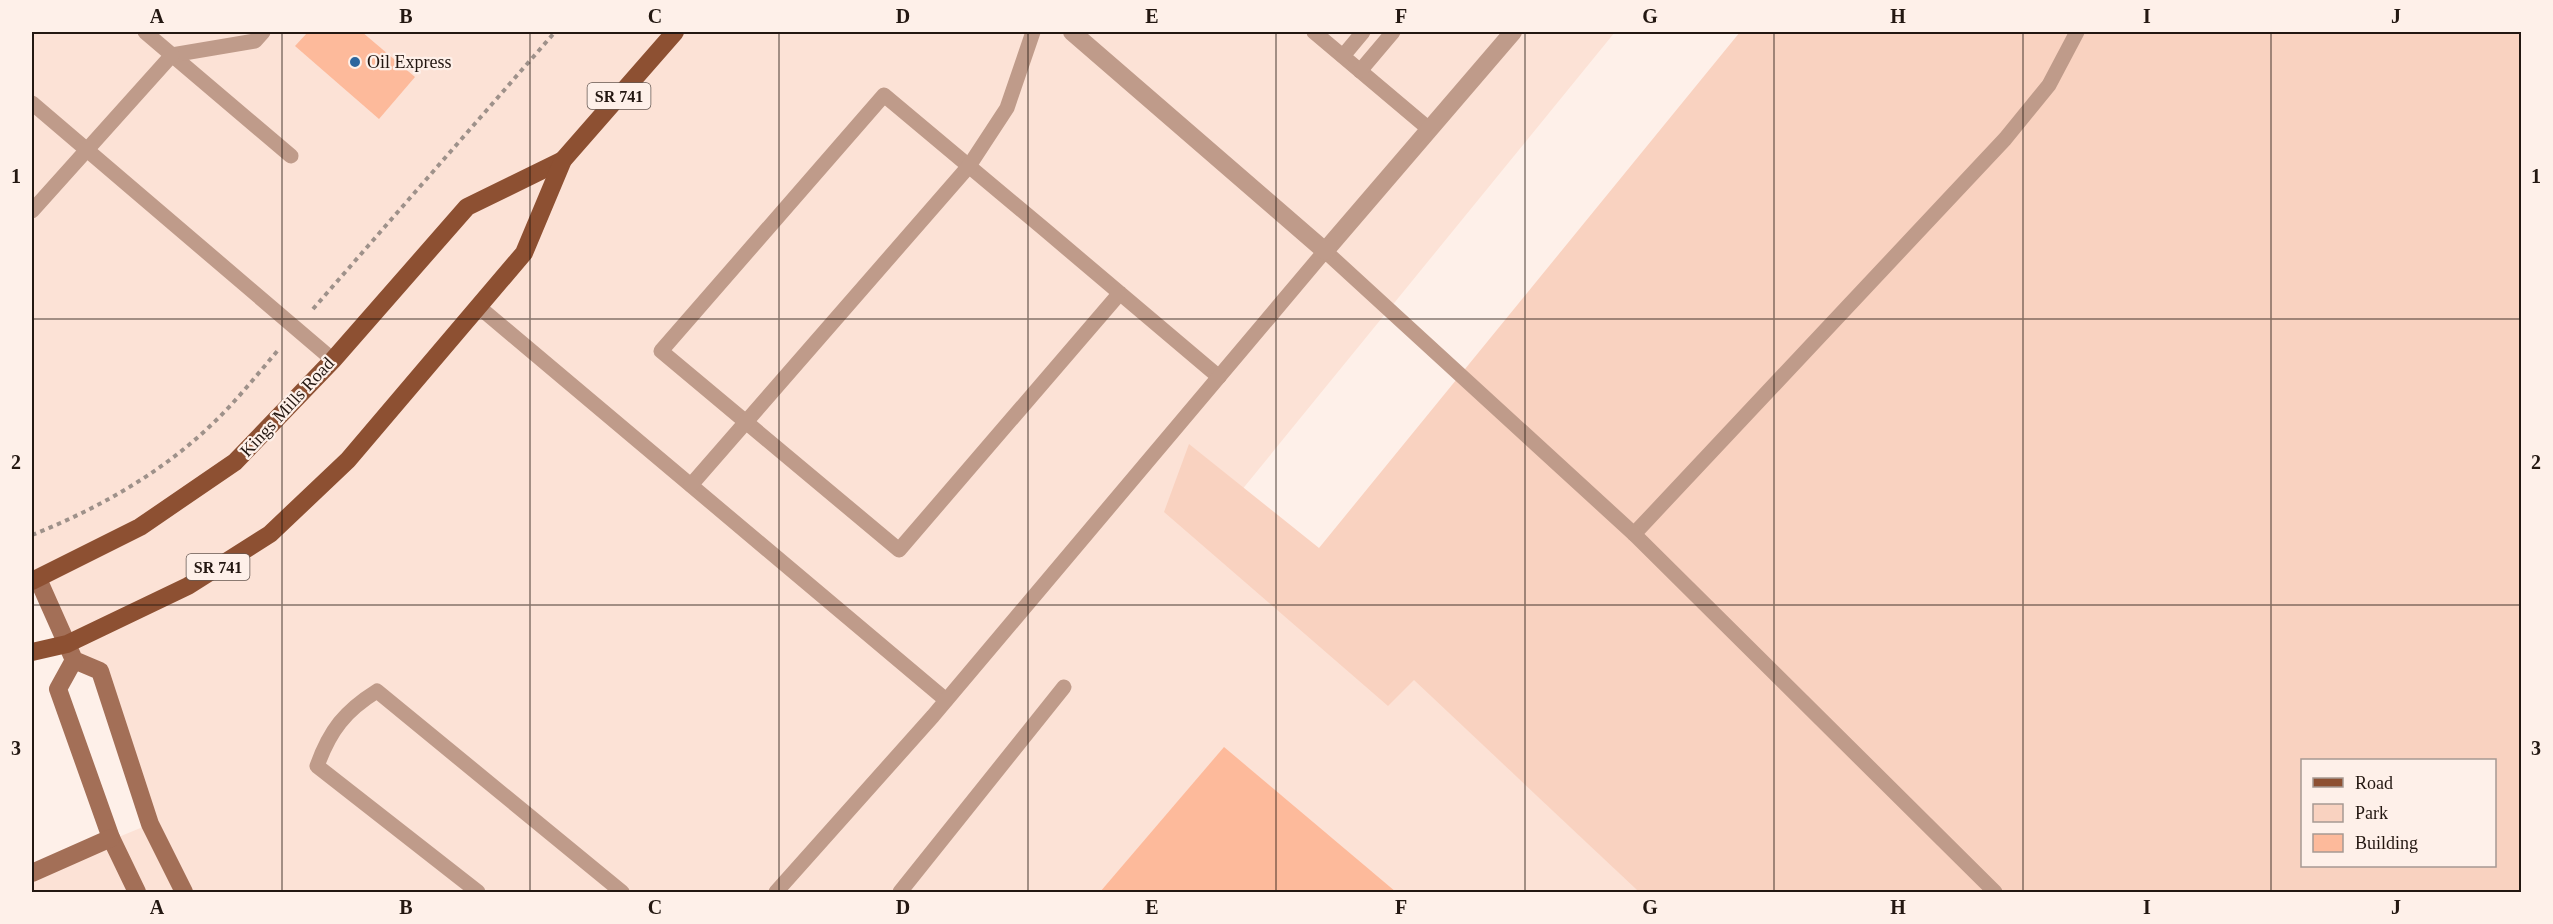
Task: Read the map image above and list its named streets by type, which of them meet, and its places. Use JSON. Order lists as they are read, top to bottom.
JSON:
{
  "streets": {
    "main road": ["SR 741", "Kings Mills Road"]
  },
  "crossings": [
    ["SR 741", "Kings Mills Road"]
  ],
  "places": ["Oil Express"],
  "legend": ["Road", "Park", "Building"],
  "grid": {
    "columns": [
      "A",
      "B",
      "C",
      "D",
      "E",
      "F",
      "G",
      "H",
      "I",
      "J"
    ],
    "rows": ["1", "2", "3"]
  }
}
